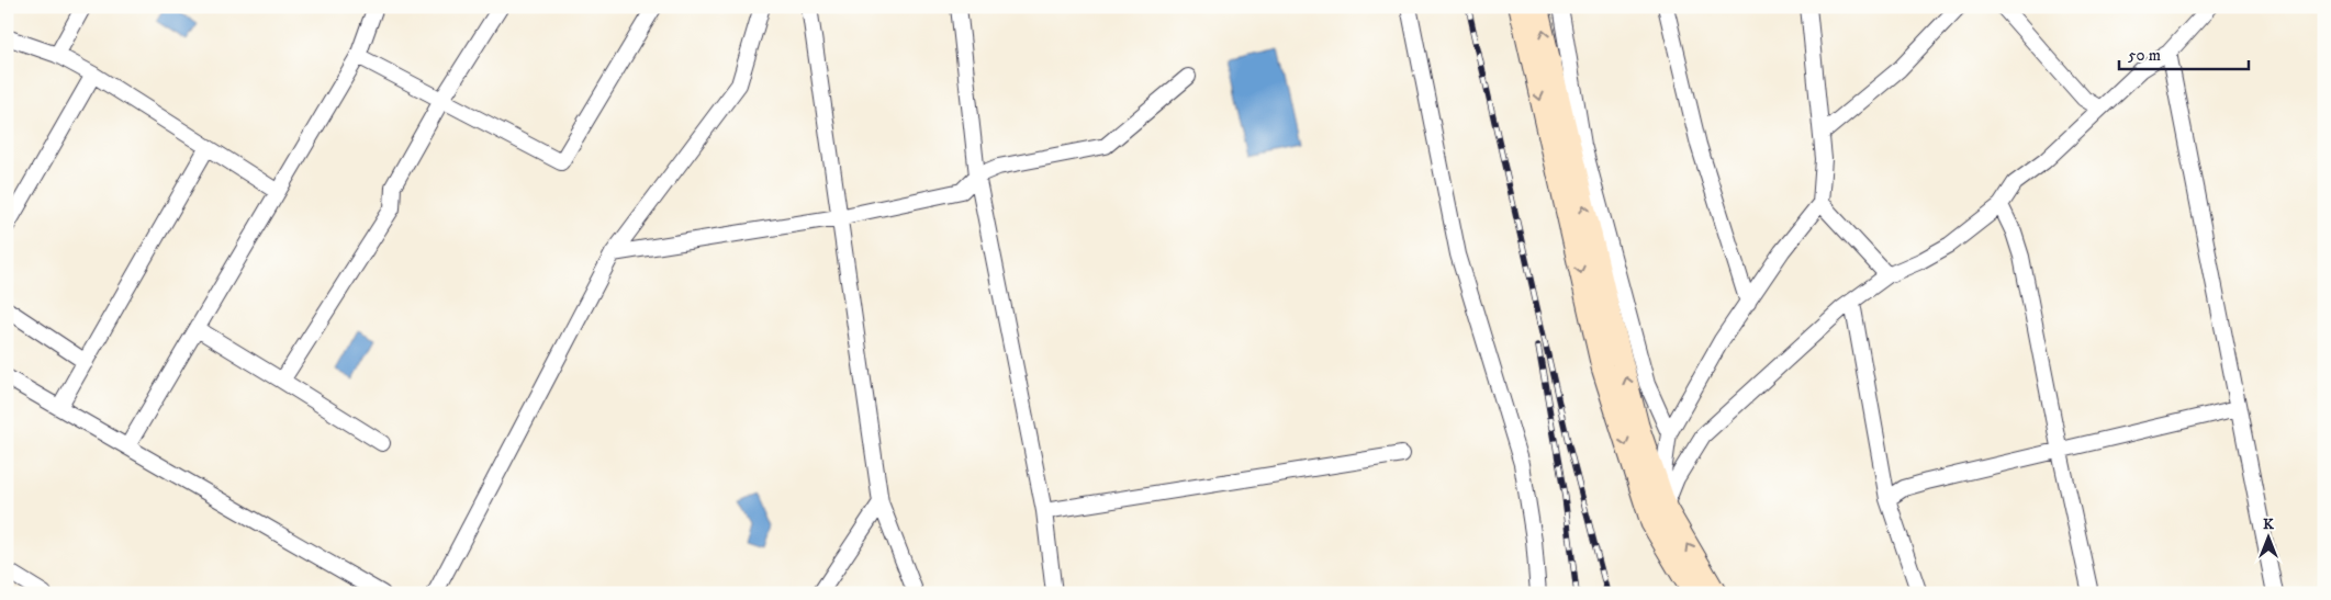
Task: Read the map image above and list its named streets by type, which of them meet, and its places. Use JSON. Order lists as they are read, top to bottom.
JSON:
{
  "scale_bar": "50 m",
  "north": "top"
}
